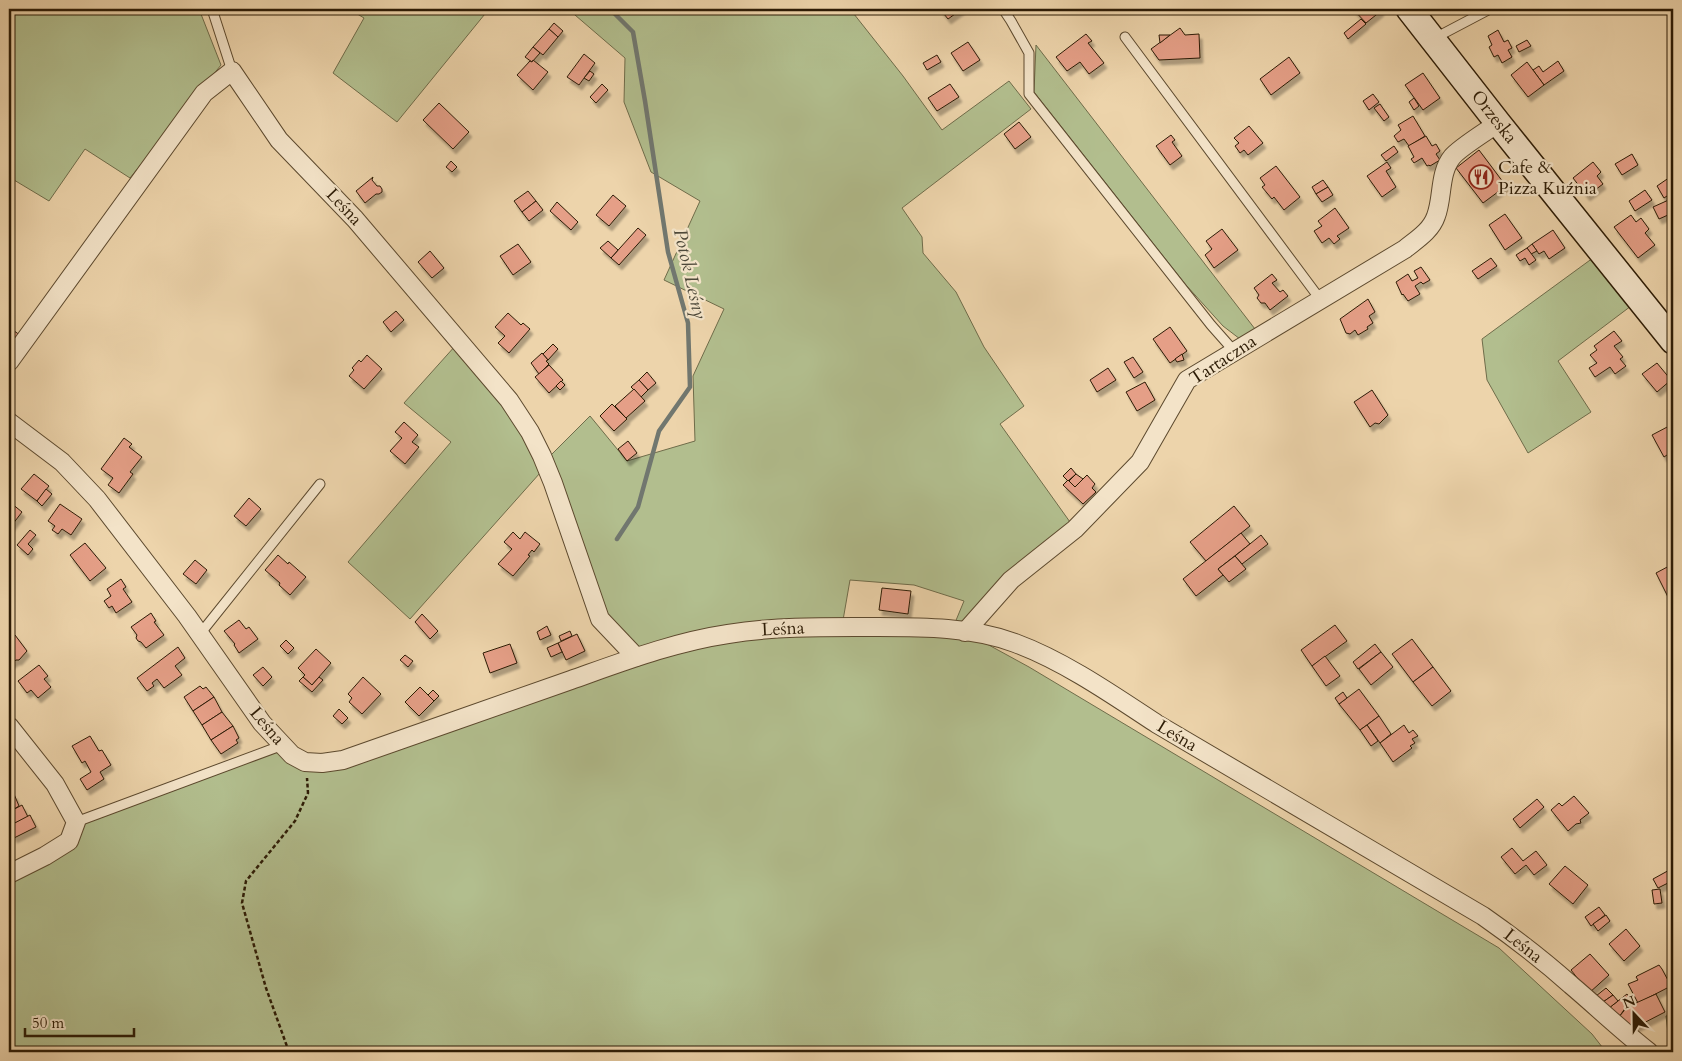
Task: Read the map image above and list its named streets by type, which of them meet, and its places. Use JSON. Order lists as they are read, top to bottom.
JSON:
{
  "streets": {
    "street": ["Orzeska", "Leśna", "Tartaczna"]
  },
  "crossings": [
    ["Orzeska", "Tartaczna"],
    ["Leśna", "Tartaczna"]
  ],
  "water": ["Potok Leśny"],
  "places": {
    "restaurant": ["Cafe & Pizza Kuźnia"]
  },
  "scale_bar": "50 m",
  "north": "top"
}
